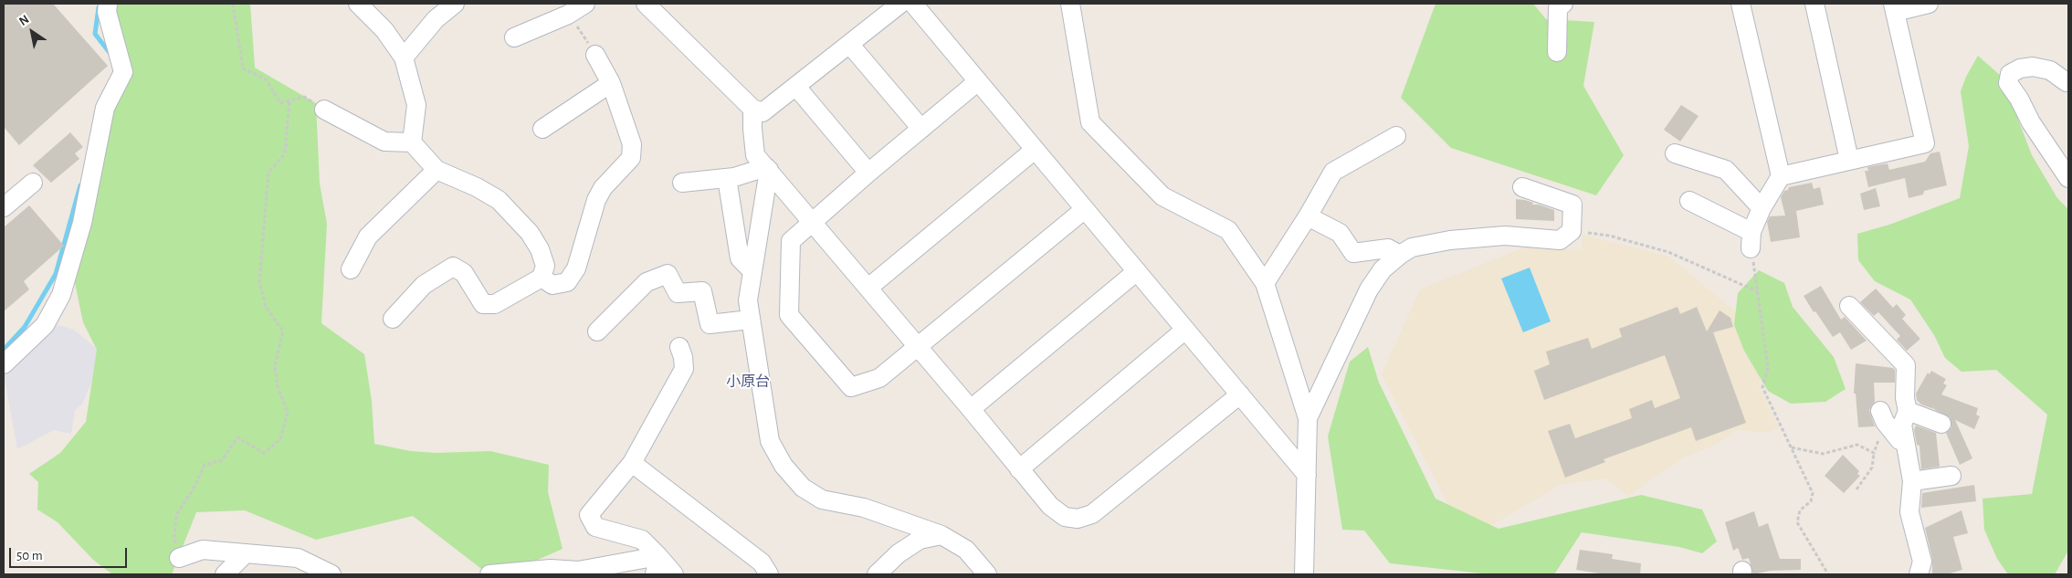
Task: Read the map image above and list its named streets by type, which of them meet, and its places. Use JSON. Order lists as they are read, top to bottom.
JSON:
{
  "districts": ["小原台"],
  "scale_bar": "50 m",
  "north": "top left"
}
